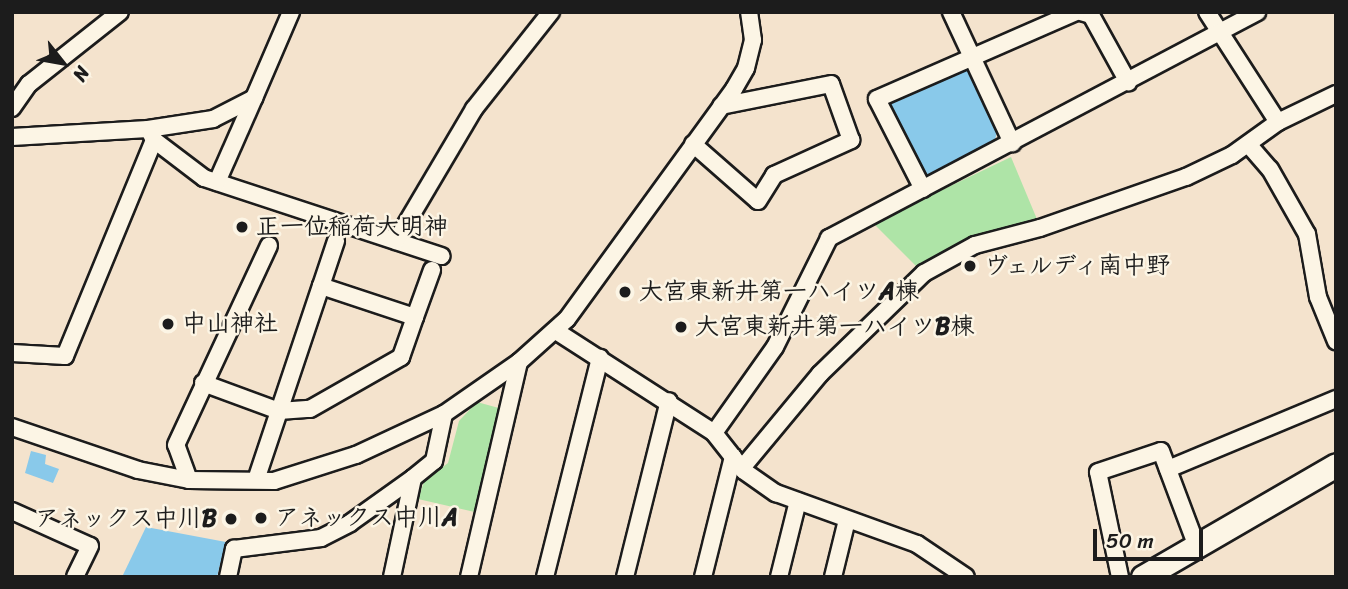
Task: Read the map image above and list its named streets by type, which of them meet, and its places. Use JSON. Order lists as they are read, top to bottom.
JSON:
{
  "places": [
    "正一位稲荷大明神",
    "ヴェルディ南中野",
    "大宮東新井第一ハイツA棟",
    "中山神社",
    "大宮東新井第一ハイツB棟",
    "アネックス中川A",
    "アネックス中川B"
  ],
  "scale_bar": "50 m",
  "north": "bottom right"
}
